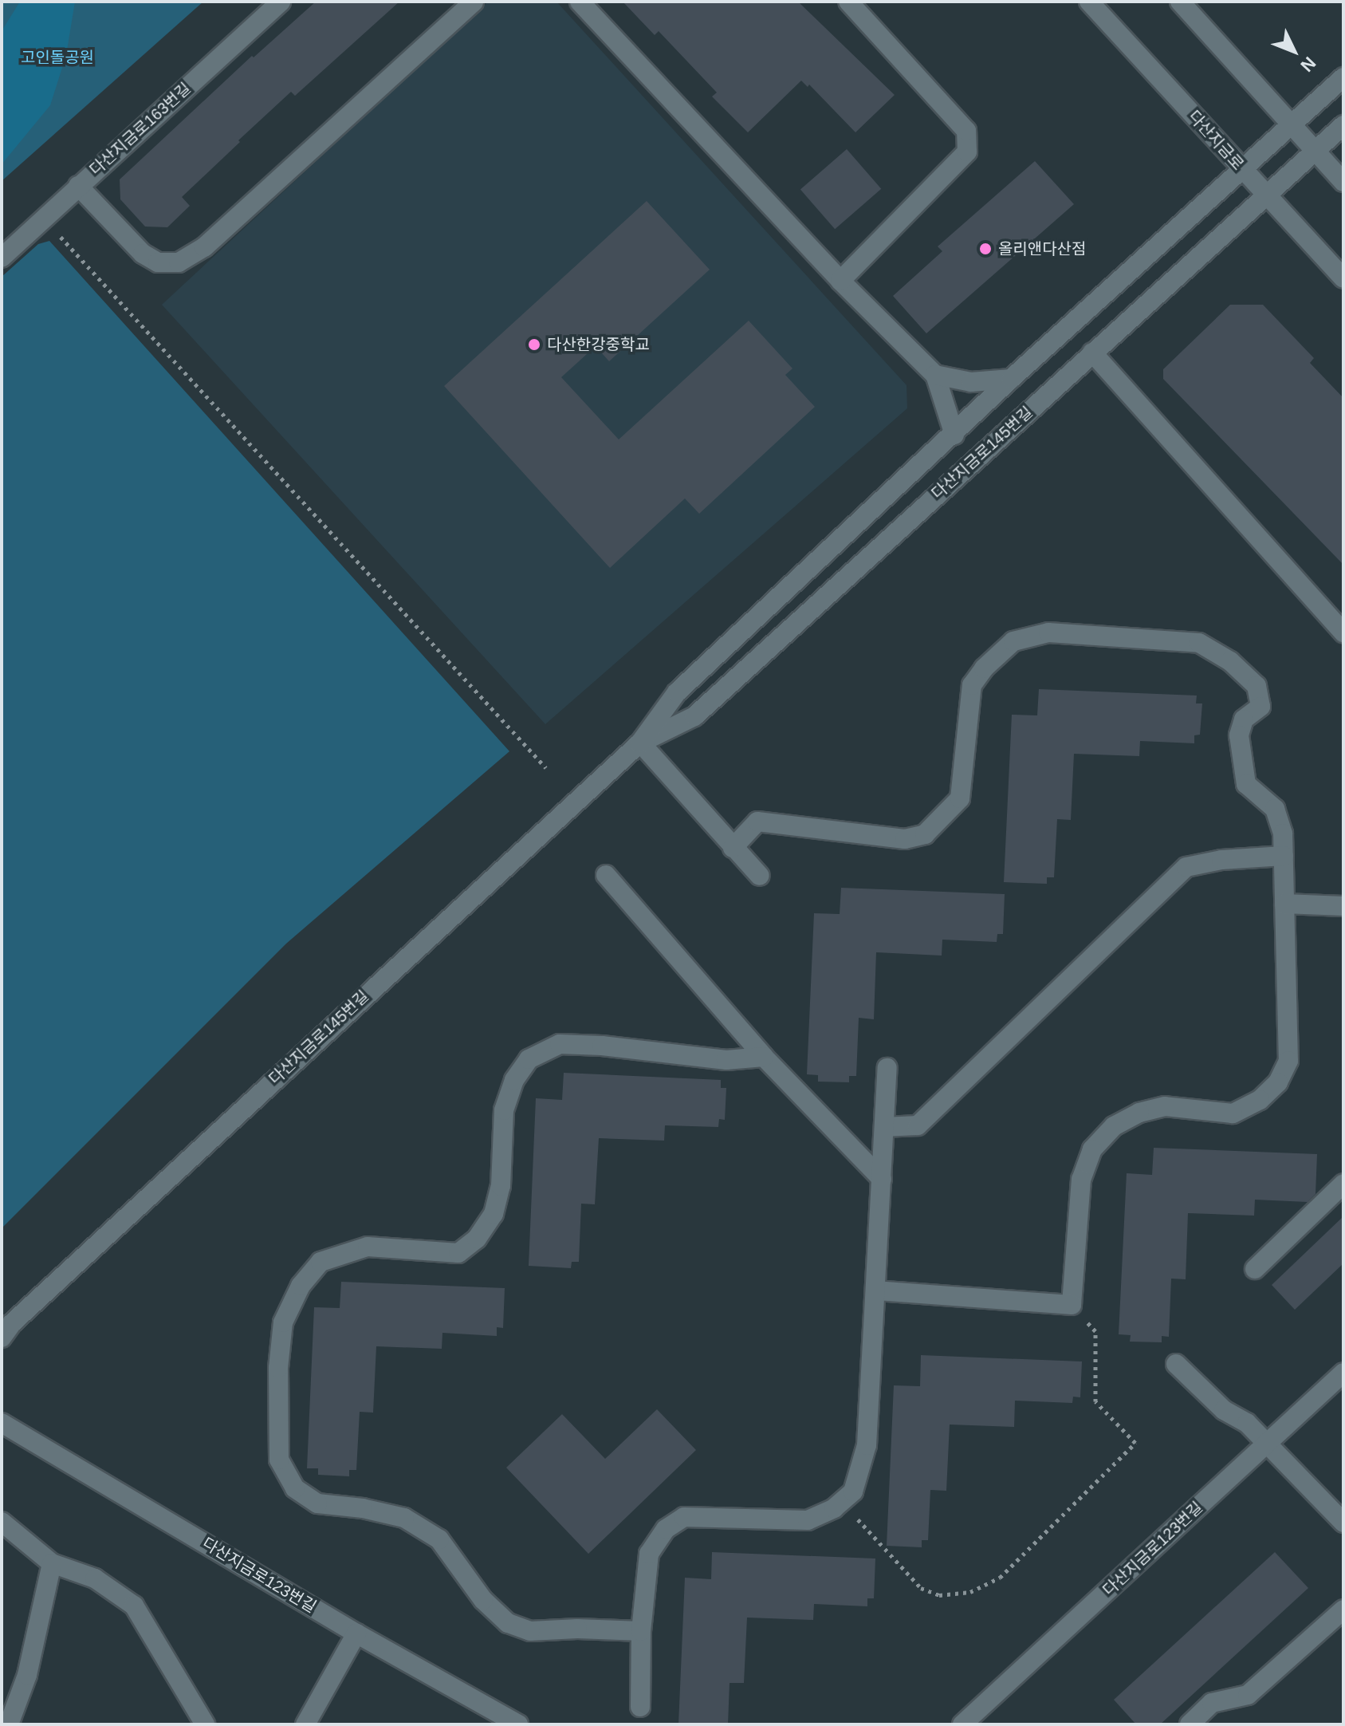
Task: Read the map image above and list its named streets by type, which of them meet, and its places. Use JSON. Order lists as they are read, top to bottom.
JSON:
{
  "streets": {
    "street": [
      "다산지금로163번길",
      "다산지금로",
      "다산지금로145번길",
      "다산지금로123번길"
    ]
  },
  "crossings": [
    ["다산지금로", "다산지금로145번길"]
  ],
  "parks": ["고인돌공원"],
  "places": ["올리앤다산점", "다산한강중학교"],
  "north": "bottom right"
}
